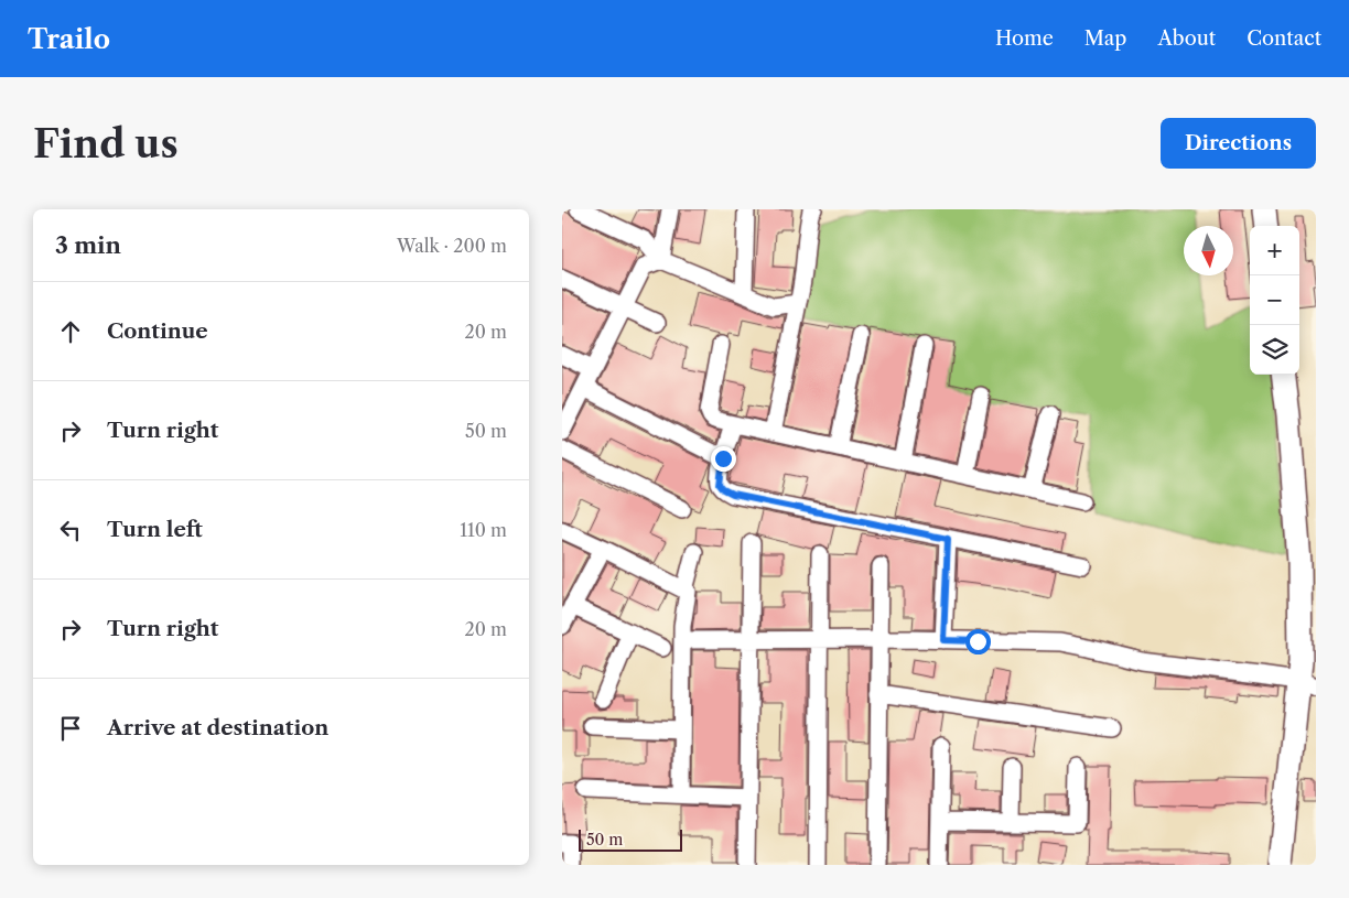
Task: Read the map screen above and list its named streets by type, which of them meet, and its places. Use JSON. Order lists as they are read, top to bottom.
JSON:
{
  "scale_bar": "50 m",
  "north": "bottom",
  "page": {
    "header": "Trailo",
    "nav": [
      "Home",
      "Map",
      "About",
      "Contact"
    ],
    "buttons": "Directions",
    "title": "Find us",
    "heading": ["3 min", "Walk · 200 m"],
    "map_buttons": ["+", "−"],
    "list": [
      ["Continue", "20 m"],
      ["Turn right", "50 m"],
      ["Turn left", "110 m"],
      ["Turn right", "20 m"],
      "Arrive at destination"
    ],
    "scale": "50 m"
  }
}
